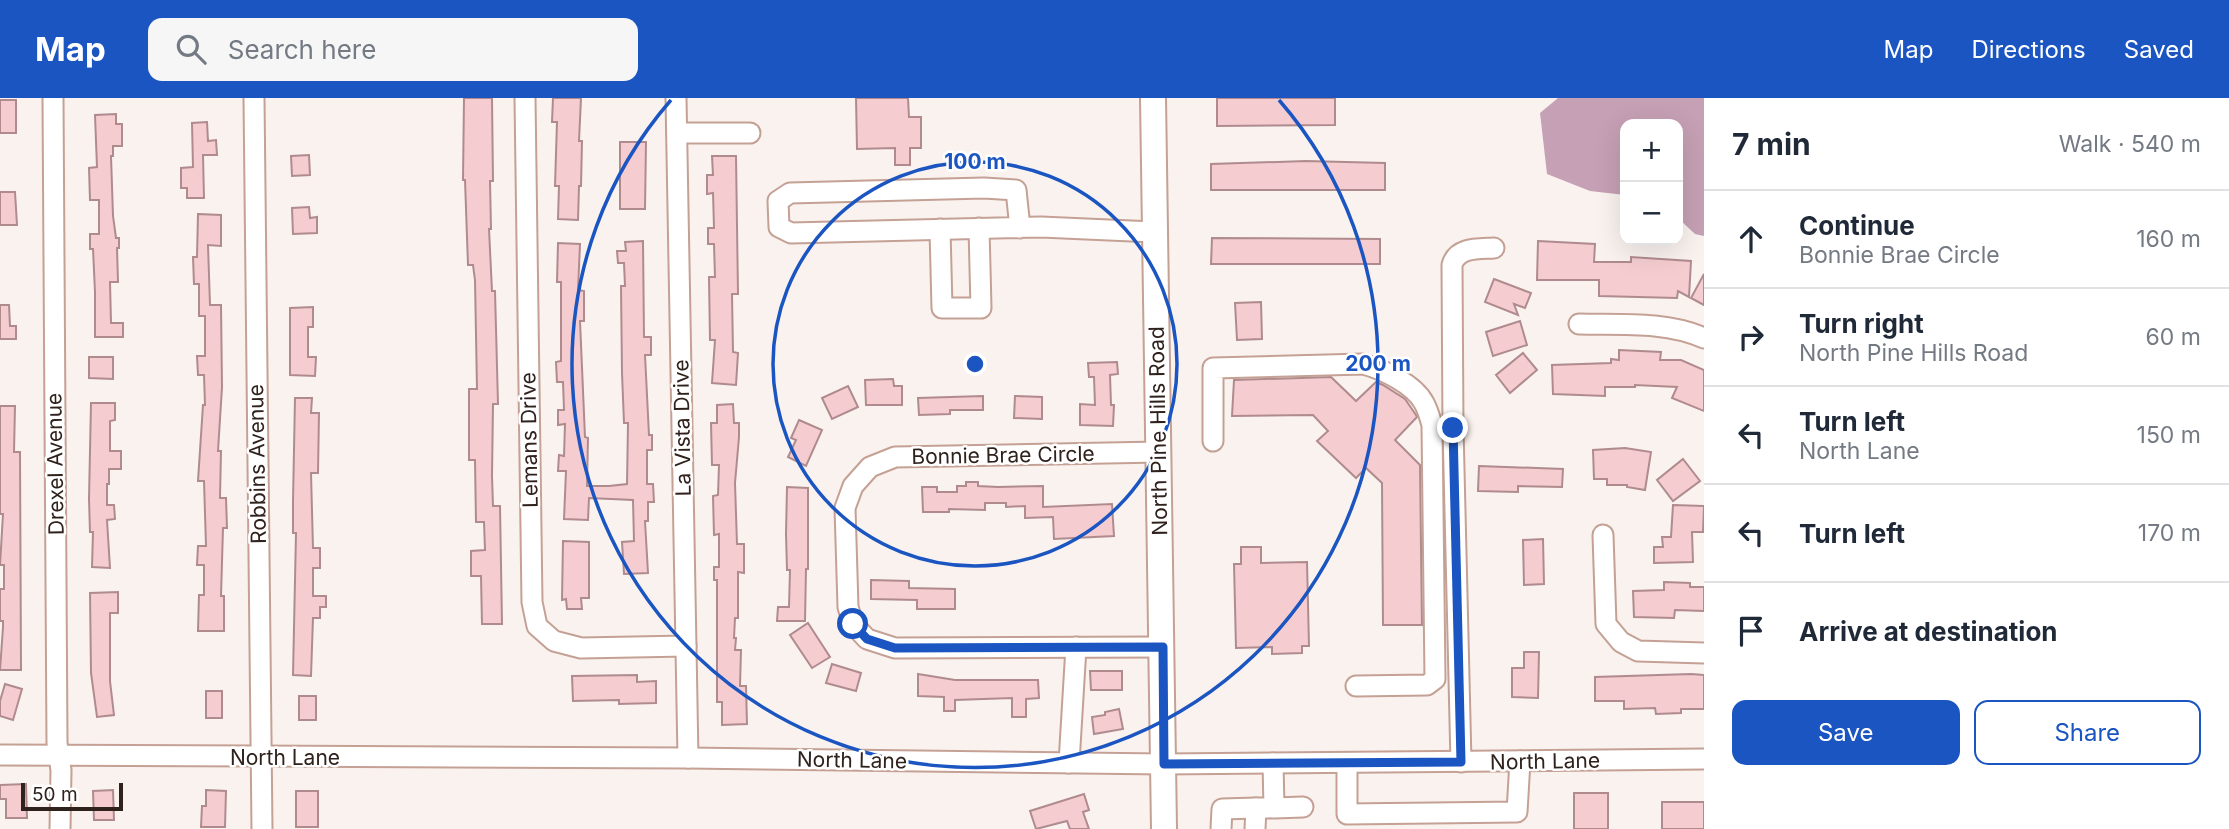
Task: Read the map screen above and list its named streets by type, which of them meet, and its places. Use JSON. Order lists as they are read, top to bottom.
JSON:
{
  "streets": {
    "main road": ["North Pine Hills Road"],
    "street": [
      "La Vista Drive",
      "Lemans Drive",
      "Bonnie Brae Circle",
      "Drexel Avenue",
      "Robbins Avenue",
      "North Lane"
    ]
  },
  "crossings": [
    ["La Vista Drive", "Lemans Drive"],
    ["La Vista Drive", "North Lane"],
    ["North Pine Hills Road", "Bonnie Brae Circle"],
    ["North Pine Hills Road", "North Lane"],
    ["Drexel Avenue", "North Lane"],
    ["Robbins Avenue", "North Lane"]
  ],
  "scale_bar": "50 m",
  "page": {
    "header": "Map",
    "search": "Search here",
    "nav": ["Map", "Directions", "Saved"],
    "heading": ["7 min", "Walk · 540 m"],
    "map_buttons": ["+", "−"],
    "list": [
      ["Continue", "Bonnie Brae Circle", "160 m"],
      ["Turn right", "North Pine Hills Road", "60 m"],
      ["Turn left", "North Lane", "150 m"],
      ["Turn left", "170 m"],
      "Arrive at destination"
    ],
    "buttons": ["Save", "Share"],
    "scale": "50 m"
  },
  "rings": ["100 m", "200 m"]
}
